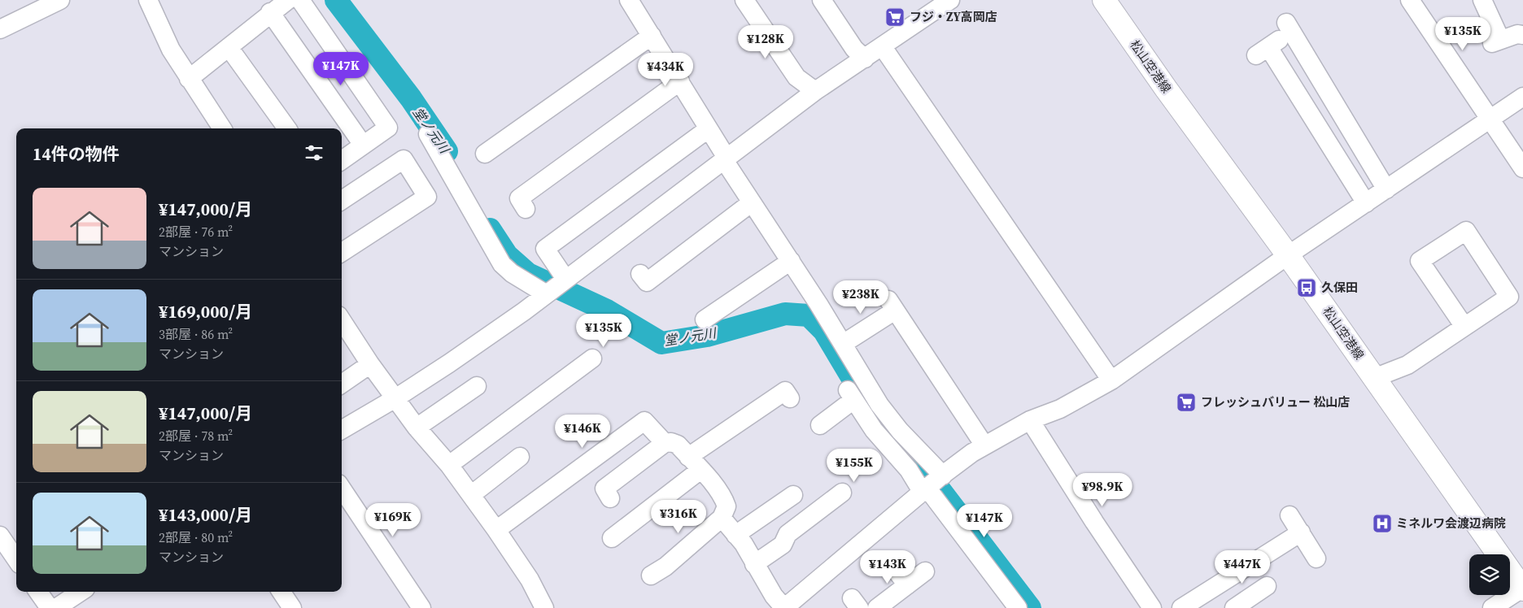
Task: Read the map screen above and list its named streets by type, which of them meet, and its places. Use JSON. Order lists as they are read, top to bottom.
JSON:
{
  "streets": {
    "main road": ["松山空港線"]
  },
  "water": ["堂ノ元川"],
  "places": {
    "supermarket": ["フジ・ZY高岡店", "フレッシュバリュー 松山店"],
    "bus stop": ["久保田"],
    "hospital": ["ミネルワ会渡辺病院"]
  },
  "page": {
    "price": [
      "¥135K",
      "¥128K",
      "¥147K",
      "¥434K",
      "¥238K",
      "¥135K",
      "¥146K",
      "¥155K",
      "¥98.9K",
      "¥316K",
      "¥169K",
      "¥147K",
      "¥143K",
      "¥447K"
    ],
    "heading": "14件の物件",
    "list": [
      {
        "name": "¥147,000/月",
        "note": "2部屋 · 76 m² · マンション"
      },
      {
        "name": "¥169,000/月",
        "note": "3部屋 · 86 m² · マンション"
      },
      {
        "name": "¥147,000/月",
        "note": "2部屋 · 78 m² · マンション"
      },
      {
        "name": "¥143,000/月",
        "note": "2部屋 · 80 m² · マンション"
      }
    ]
  }
}
